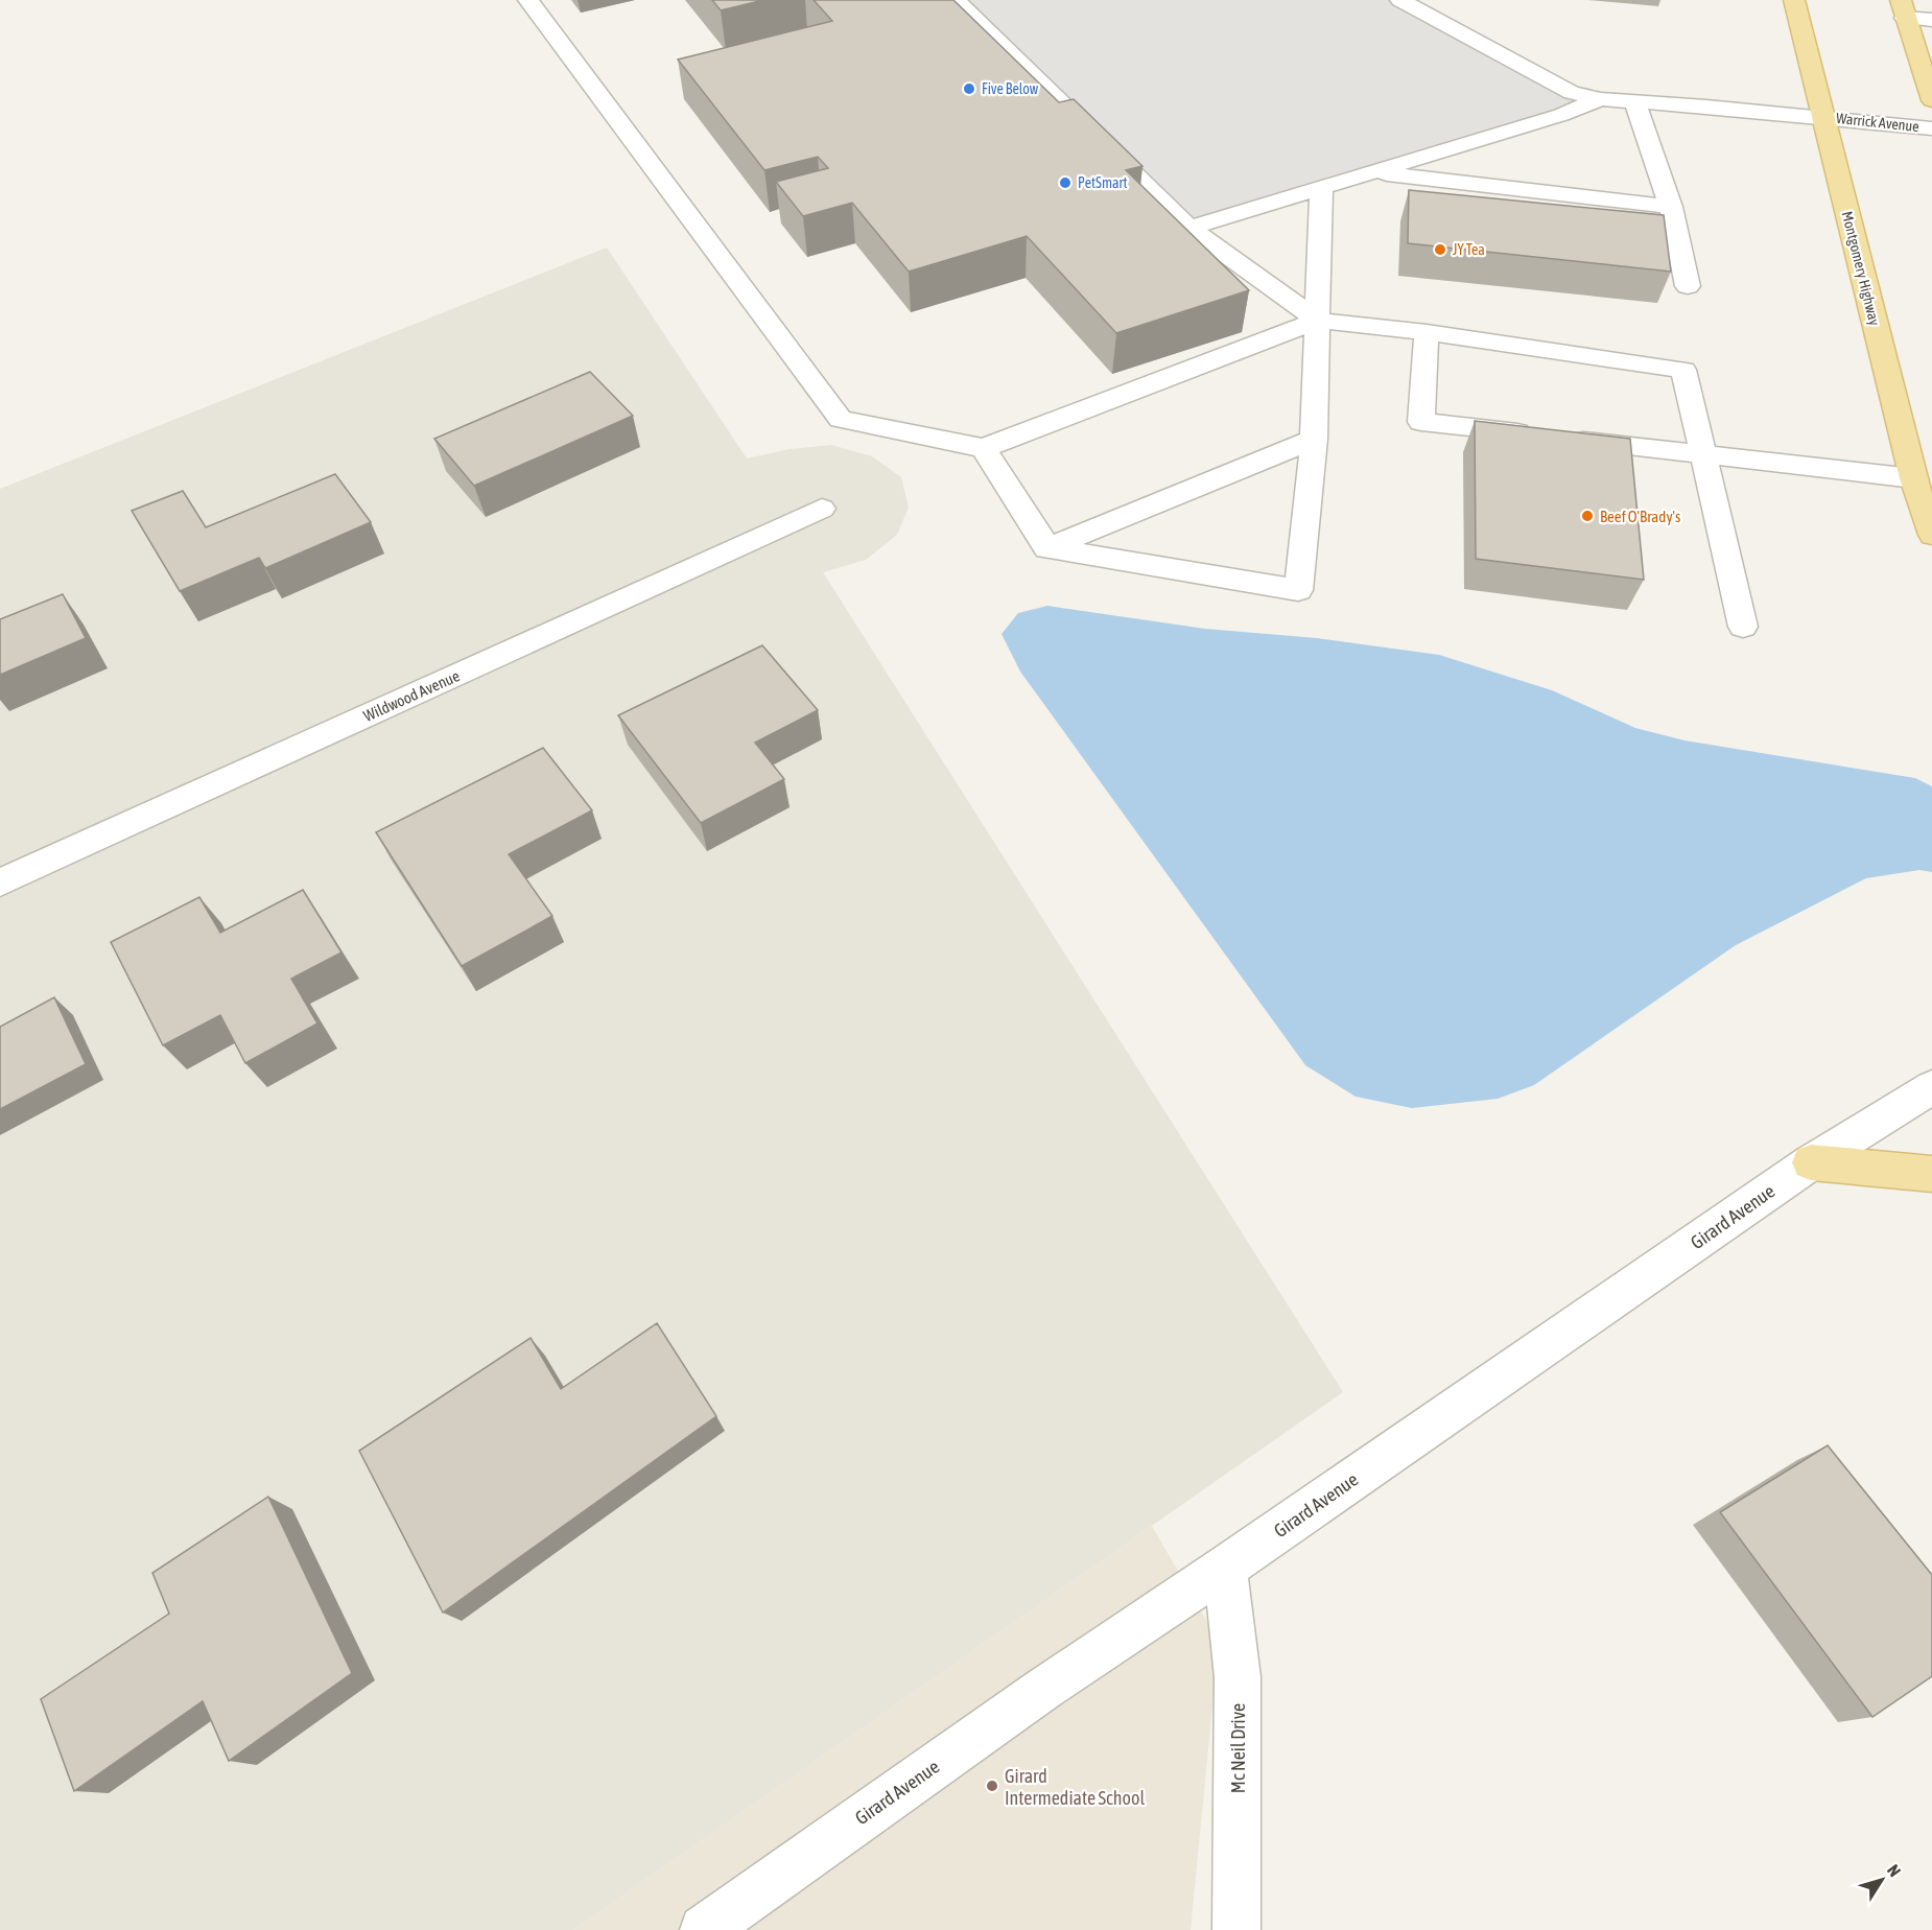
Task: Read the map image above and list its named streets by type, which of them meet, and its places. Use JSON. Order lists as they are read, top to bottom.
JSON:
{
  "streets": {
    "main road": ["Montgomery Highway"],
    "street": [
      "Warrick Avenue",
      "Wildwood Avenue",
      "Girard Avenue",
      "Mc Neil Drive"
    ]
  },
  "crossings": [
    ["Warrick Avenue", "Montgomery Highway"],
    ["Girard Avenue", "Mc Neil Drive"]
  ],
  "places": [
    "Five Below",
    "PetSmart",
    "JY Tea",
    "Beef O'Brady's",
    "Girard Intermediate School"
  ],
  "north": "top right"
}
